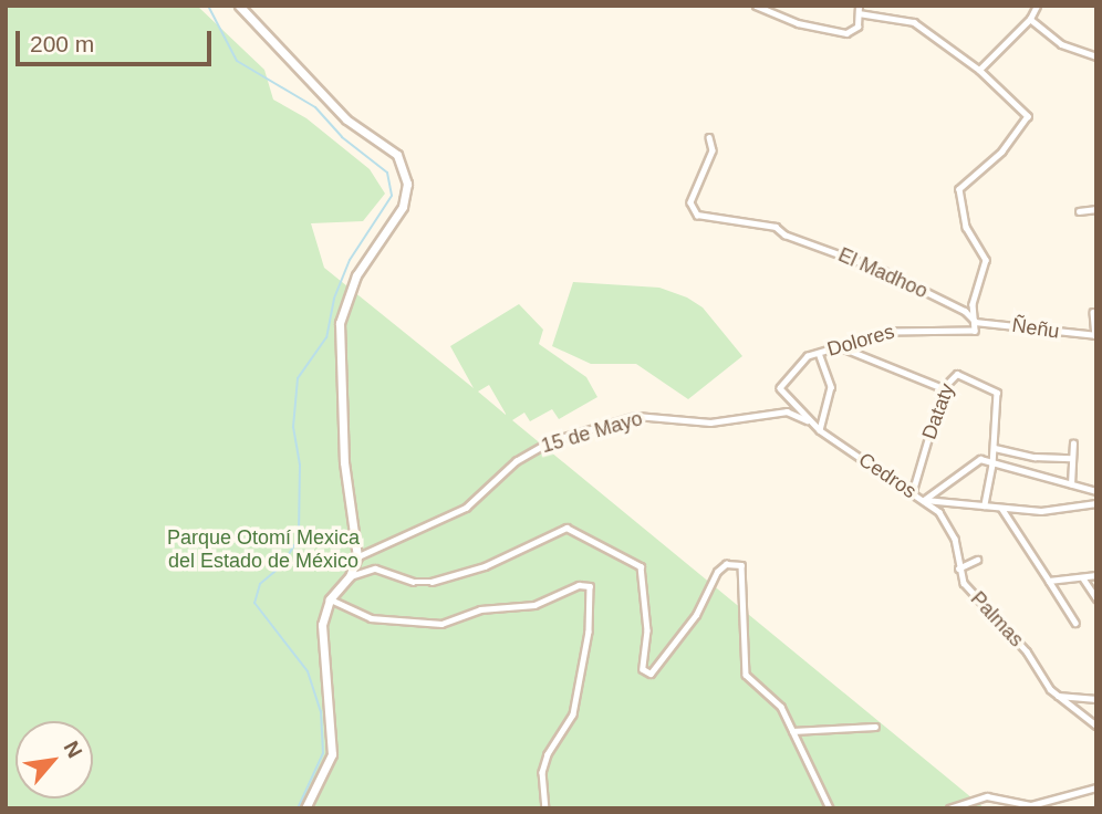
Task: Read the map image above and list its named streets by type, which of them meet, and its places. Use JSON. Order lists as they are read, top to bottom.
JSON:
{
  "streets": {
    "street": [
      "El Madhoo",
      "Ñeñu",
      "Dolores",
      "Dataty",
      "15 de Mayo",
      "Cedros",
      "Palmas"
    ]
  },
  "crossings": [
    ["El Madhoo", "Ñeñu"],
    ["El Madhoo", "Dolores"],
    ["Ñeñu", "Dolores"],
    ["Dolores", "Cedros"],
    ["Dataty", "Cedros"],
    ["15 de Mayo", "Cedros"],
    ["Cedros", "Palmas"]
  ],
  "parks": ["Parque Otomí Mexica del Estado de México"],
  "scale_bar": "200 m",
  "north": "top right"
}
